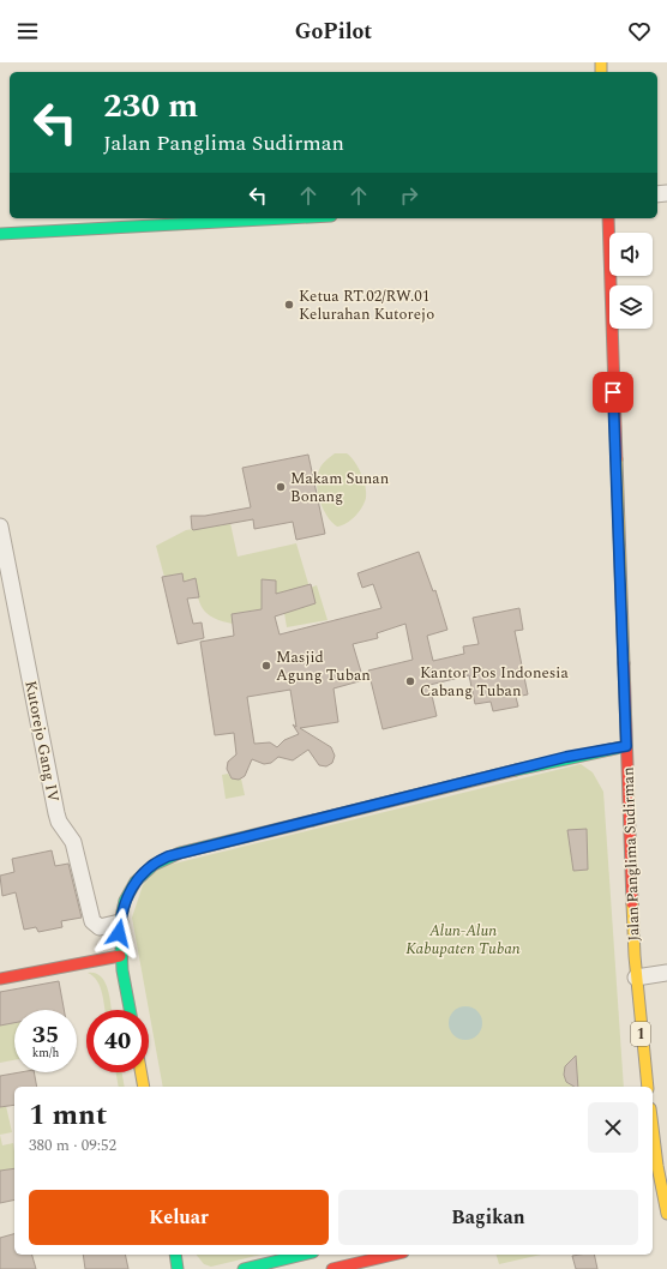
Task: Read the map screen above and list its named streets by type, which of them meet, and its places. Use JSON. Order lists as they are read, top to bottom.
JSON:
{
  "streets": {
    "main road": ["Jalan Panglima Sudirman", "1"],
    "street": ["Kutorejo Gang IV"]
  },
  "parks": ["Alun-Alun Kabupaten Tuban"],
  "places": [
    "Ketua RT.02/RW.01 Kelurahan Kutorejo",
    "Makam Sunan Bonang",
    "Masjid Agung Tuban",
    "Kantor Pos Indonesia Cabang Tuban"
  ],
  "page": {
    "header": "GoPilot",
    "turn": ["230 m", "Jalan Panglima Sudirman"],
    "speed": "35 km/h",
    "limit": "40",
    "heading": ["1 mnt", "380 m · 09:52"],
    "buttons": ["Keluar", "Bagikan"]
  }
}
